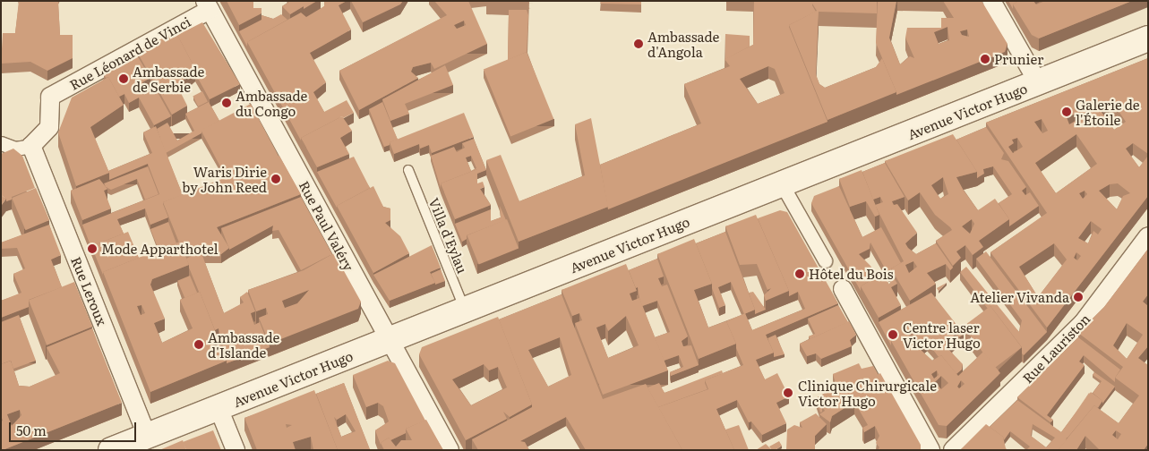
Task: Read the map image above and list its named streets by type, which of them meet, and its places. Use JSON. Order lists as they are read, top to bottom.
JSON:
{
  "streets": {
    "main road": ["Avenue Victor Hugo"],
    "street": [
      "Rue Léonard de Vinci",
      "Rue Paul Valéry",
      "Rue Leroux",
      "Rue Lauriston"
    ],
    "lane": ["Villa d'Eylau"]
  },
  "crossings": [
    ["Rue Léonard de Vinci", "Rue Paul Valéry"],
    ["Rue Léonard de Vinci", "Rue Leroux"],
    ["Avenue Victor Hugo", "Rue Paul Valéry"],
    ["Avenue Victor Hugo", "Villa d'Eylau"],
    ["Avenue Victor Hugo", "Rue Leroux"]
  ],
  "places": [
    "Ambassade d'Angola",
    "Prunier",
    "Ambassade de Serbie",
    "Ambassade du Congo",
    "Galerie de l'Étoile",
    "Waris Dirie by John Reed",
    "Mode Apparthotel",
    "Hôtel du Bois",
    "Atelier Vivanda",
    "Centre laser Victor Hugo",
    "Ambassade d'Islande",
    "Clinique Chirurgicale Victor Hugo"
  ],
  "scale_bar": "50 m"
}
